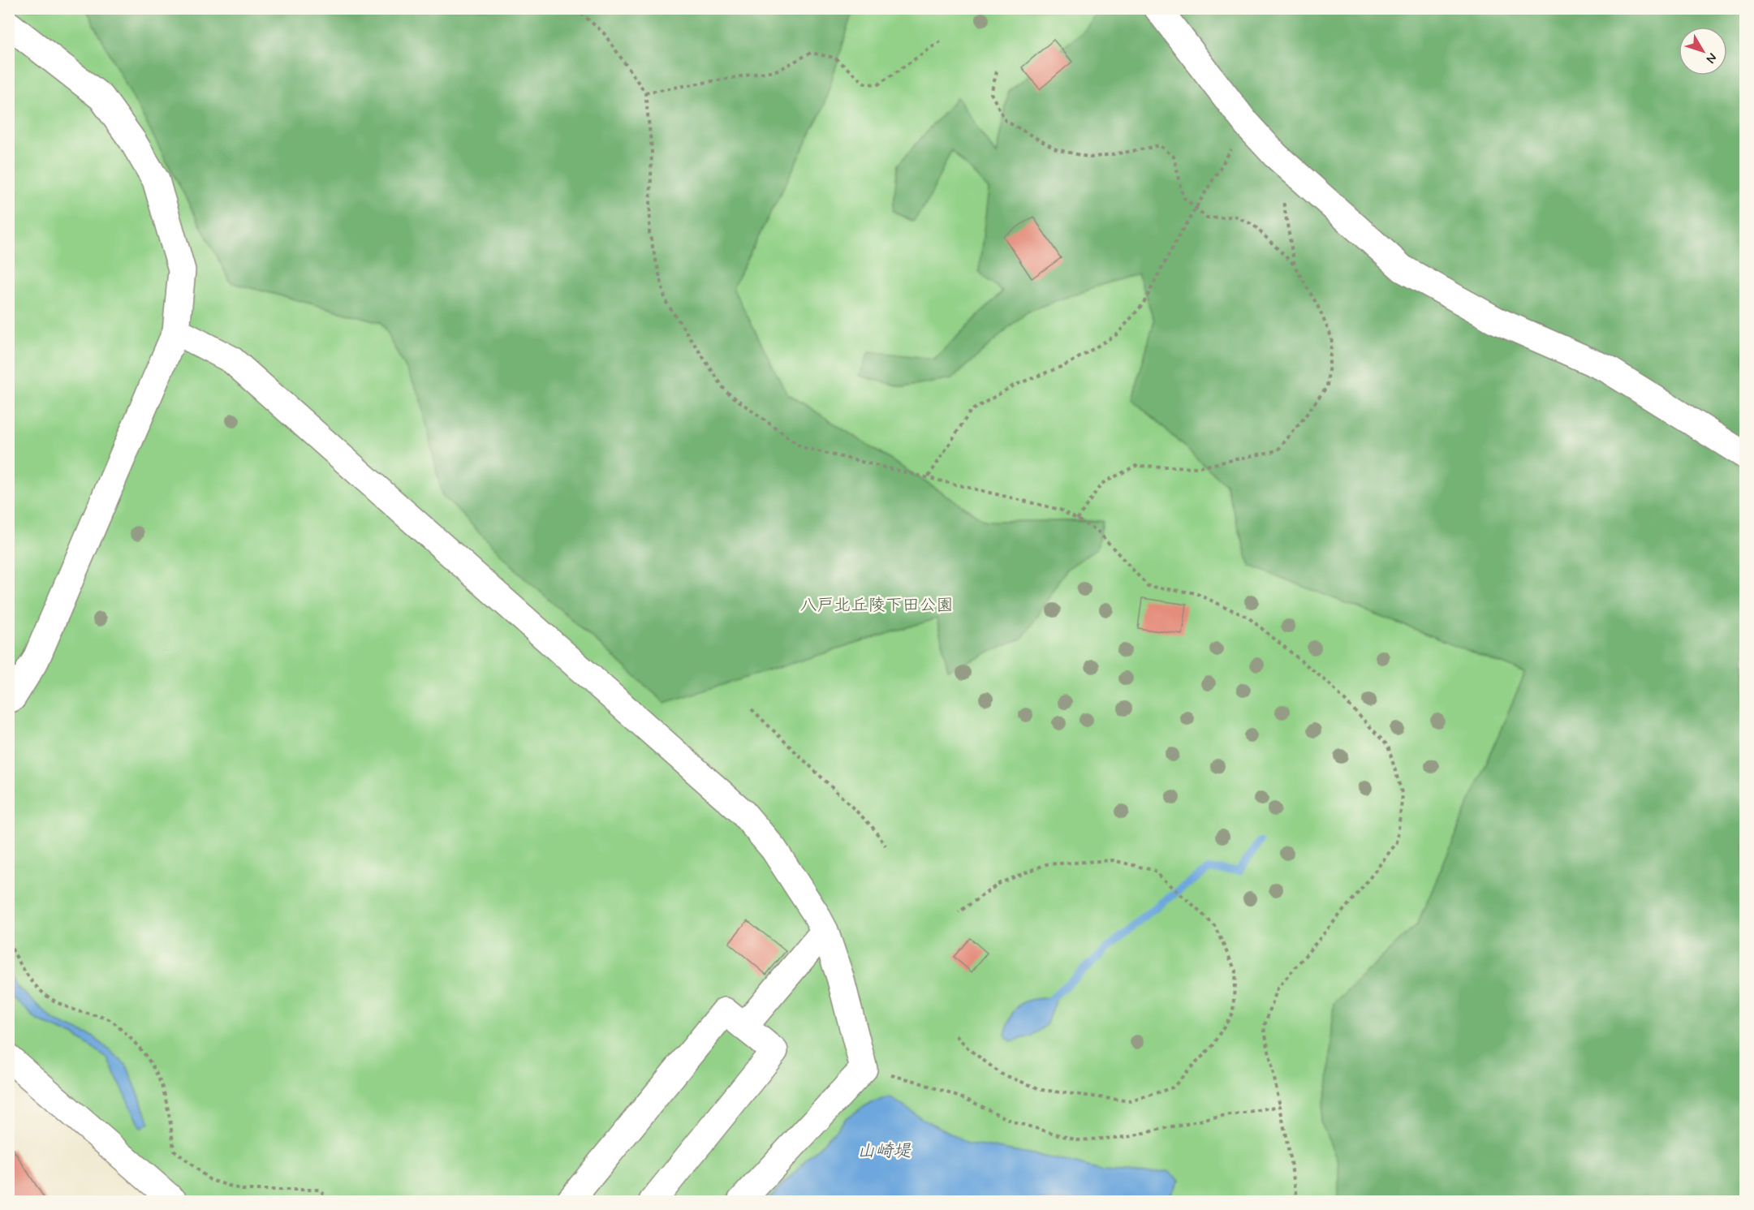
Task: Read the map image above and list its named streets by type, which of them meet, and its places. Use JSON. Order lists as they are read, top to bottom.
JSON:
{
  "water": ["山崎堤"],
  "parks": ["八戸北丘陵下田公園"],
  "north": "bottom right"
}
